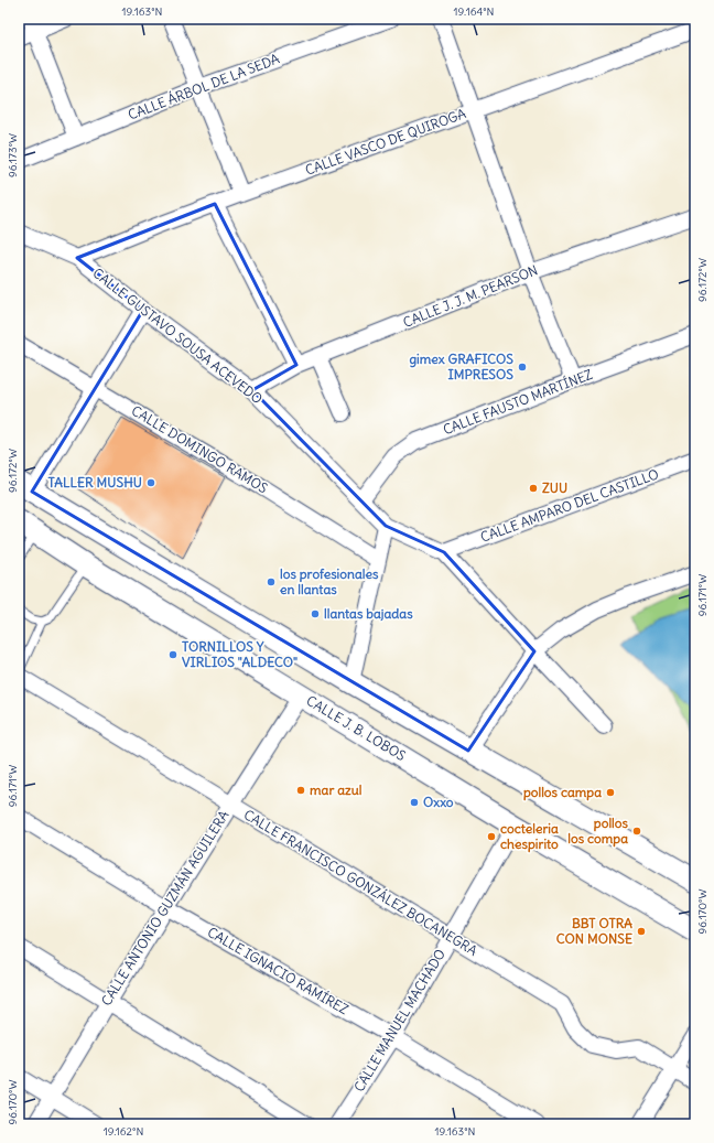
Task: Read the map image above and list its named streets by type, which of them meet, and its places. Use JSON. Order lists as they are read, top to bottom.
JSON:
{
  "streets": {
    "main road": ["CALLE J. B. LOBOS"],
    "street": [
      "CALLE ÁRBOL DE LA SEDA",
      "CALLE VASCO DE QUIROGA",
      "CALLE J. J. M. PEARSON",
      "CALLE GUSTAVO SOUSA ACEVEDO",
      "CALLE FAUSTO MARTÍNEZ",
      "CALLE DOMINGO RAMOS",
      "CALLE AMPARO DEL CASTILLO",
      "CALLE FRANCISCO GONZÁLEZ BOCANEGRA",
      "CALLE ANTONIO GUZMÁN AGUILERA",
      "CALLE IGNACIO RAMÍREZ",
      "CALLE MANUEL MACHADO"
    ]
  },
  "crossings": [
    ["CALLE VASCO DE QUIROGA", "CALLE GUSTAVO SOUSA ACEVEDO"],
    ["CALLE J. J. M. PEARSON", "CALLE GUSTAVO SOUSA ACEVEDO"],
    ["CALLE GUSTAVO SOUSA ACEVEDO", "CALLE FAUSTO MARTÍNEZ"],
    ["CALLE GUSTAVO SOUSA ACEVEDO", "CALLE AMPARO DEL CASTILLO"],
    ["CALLE J. B. LOBOS", "CALLE ANTONIO GUZMÁN AGUILERA"],
    ["CALLE J. B. LOBOS", "CALLE MANUEL MACHADO"],
    ["CALLE FRANCISCO GONZÁLEZ BOCANEGRA", "CALLE ANTONIO GUZMÁN AGUILERA"],
    ["CALLE FRANCISCO GONZÁLEZ BOCANEGRA", "CALLE MANUEL MACHADO"],
    ["CALLE ANTONIO GUZMÁN AGUILERA", "CALLE IGNACIO RAMÍREZ"],
    ["CALLE IGNACIO RAMÍREZ", "CALLE MANUEL MACHADO"]
  ],
  "places": [
    "gimex GRAFICOS IMPRESOS",
    "TALLER MUSHU",
    "ZUU",
    "los profesionales en llantas",
    "llantas bajadas",
    "TORNILLOS Y VIRLIOS \"ALDECO\"",
    "mar azul",
    "pollos campa",
    "Oxxo",
    "pollos los compa",
    "cocteleria chespirito",
    "BBT OTRA CON MONSE"
  ],
  "coordinates": [
    "19.163°N",
    "19.164°N",
    "96.173°W",
    "96.172°W",
    "96.171°W",
    "96.170°W",
    "19.162°N"
  ]
}
